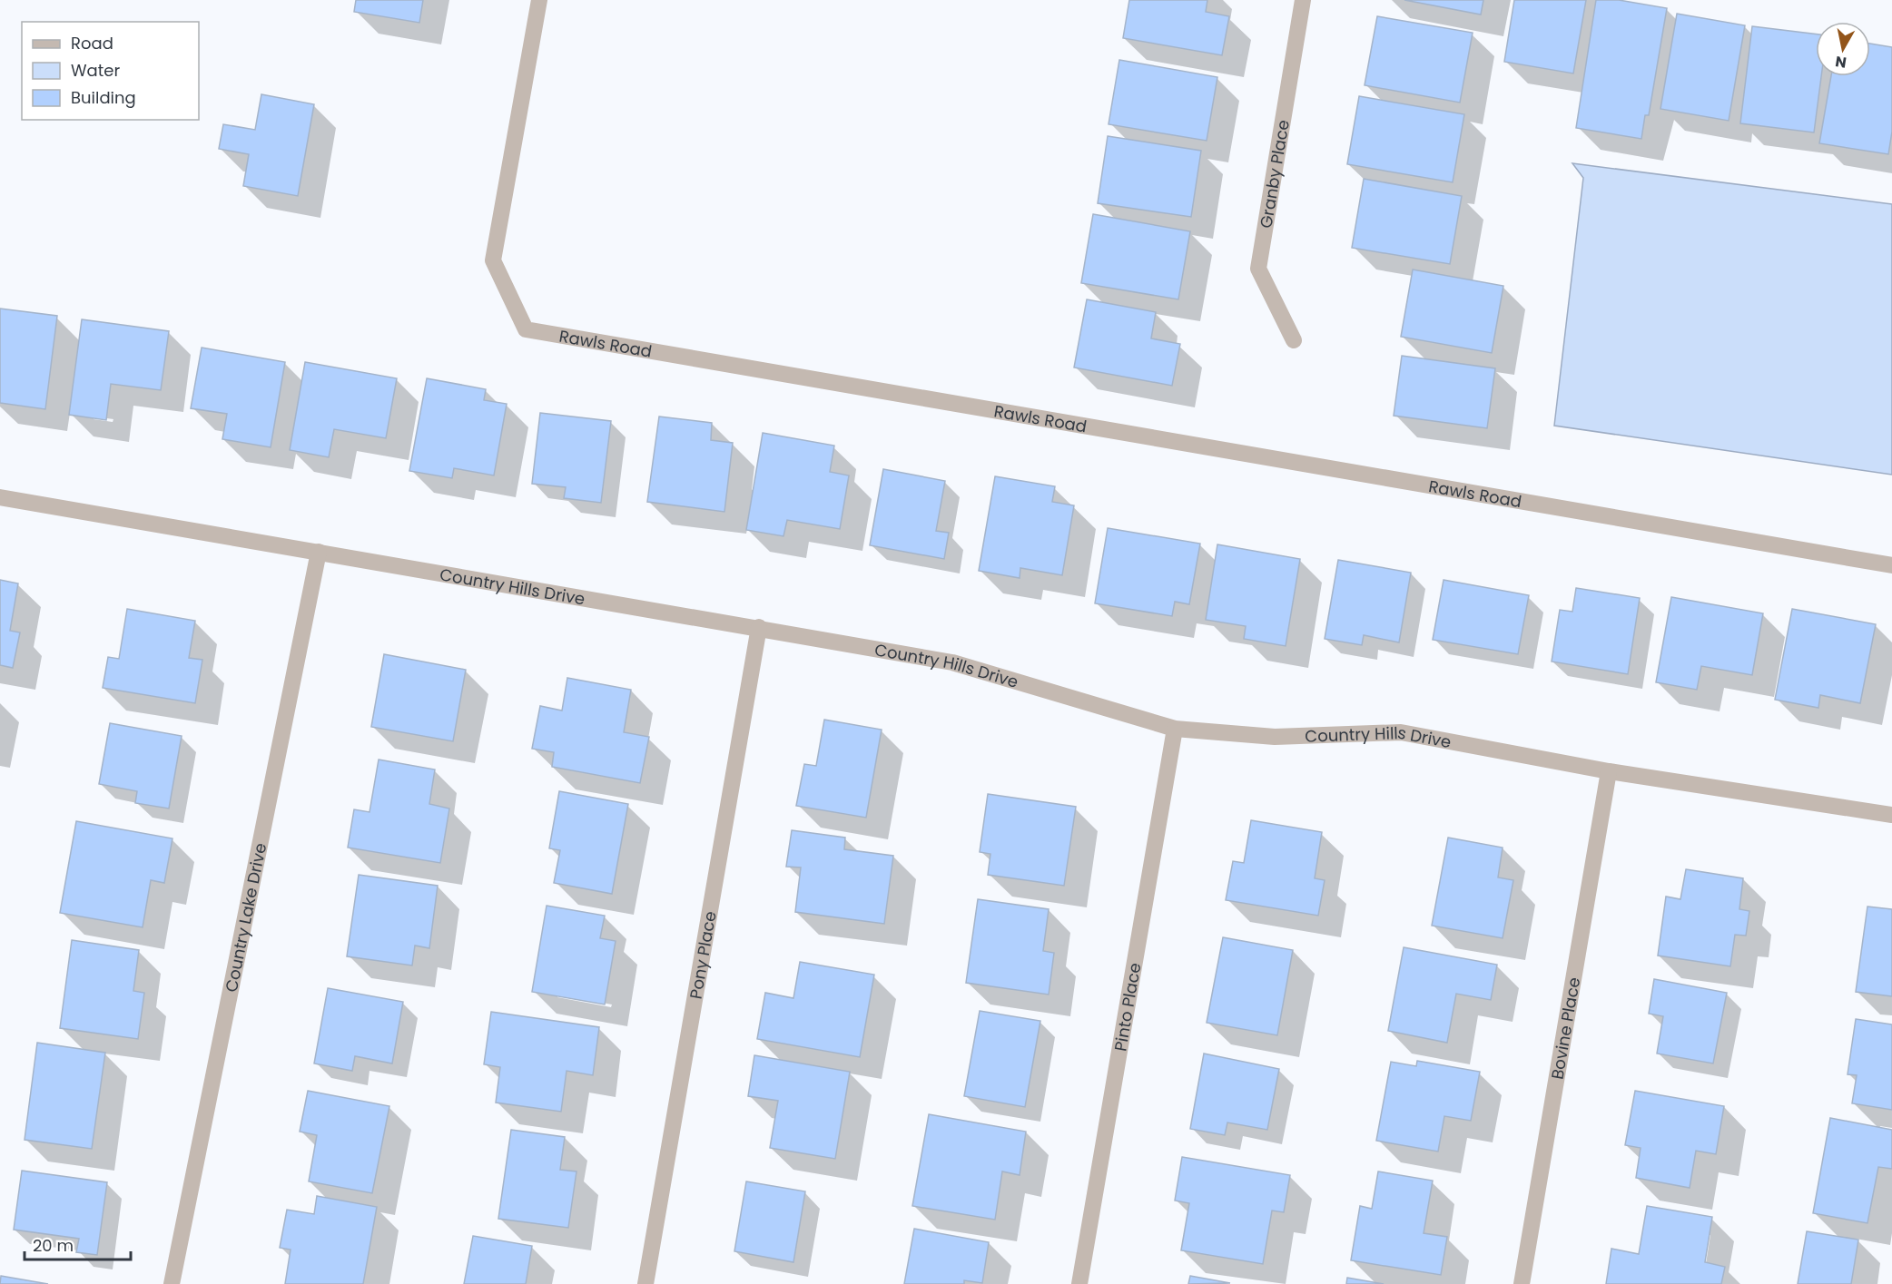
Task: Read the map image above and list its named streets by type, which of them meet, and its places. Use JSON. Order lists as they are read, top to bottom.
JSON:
{
  "streets": {
    "street": [
      "Granby Place",
      "Rawls Road",
      "Country Hills Drive",
      "Country Lake Drive",
      "Pony Place",
      "Pinto Place",
      "Bovine Place"
    ]
  },
  "crossings": [
    ["Country Hills Drive", "Country Lake Drive"],
    ["Country Hills Drive", "Pony Place"],
    ["Country Hills Drive", "Pinto Place"],
    ["Country Hills Drive", "Bovine Place"]
  ],
  "legend": ["Road", "Water", "Building"],
  "scale_bar": "20 m",
  "north": "bottom"
}
